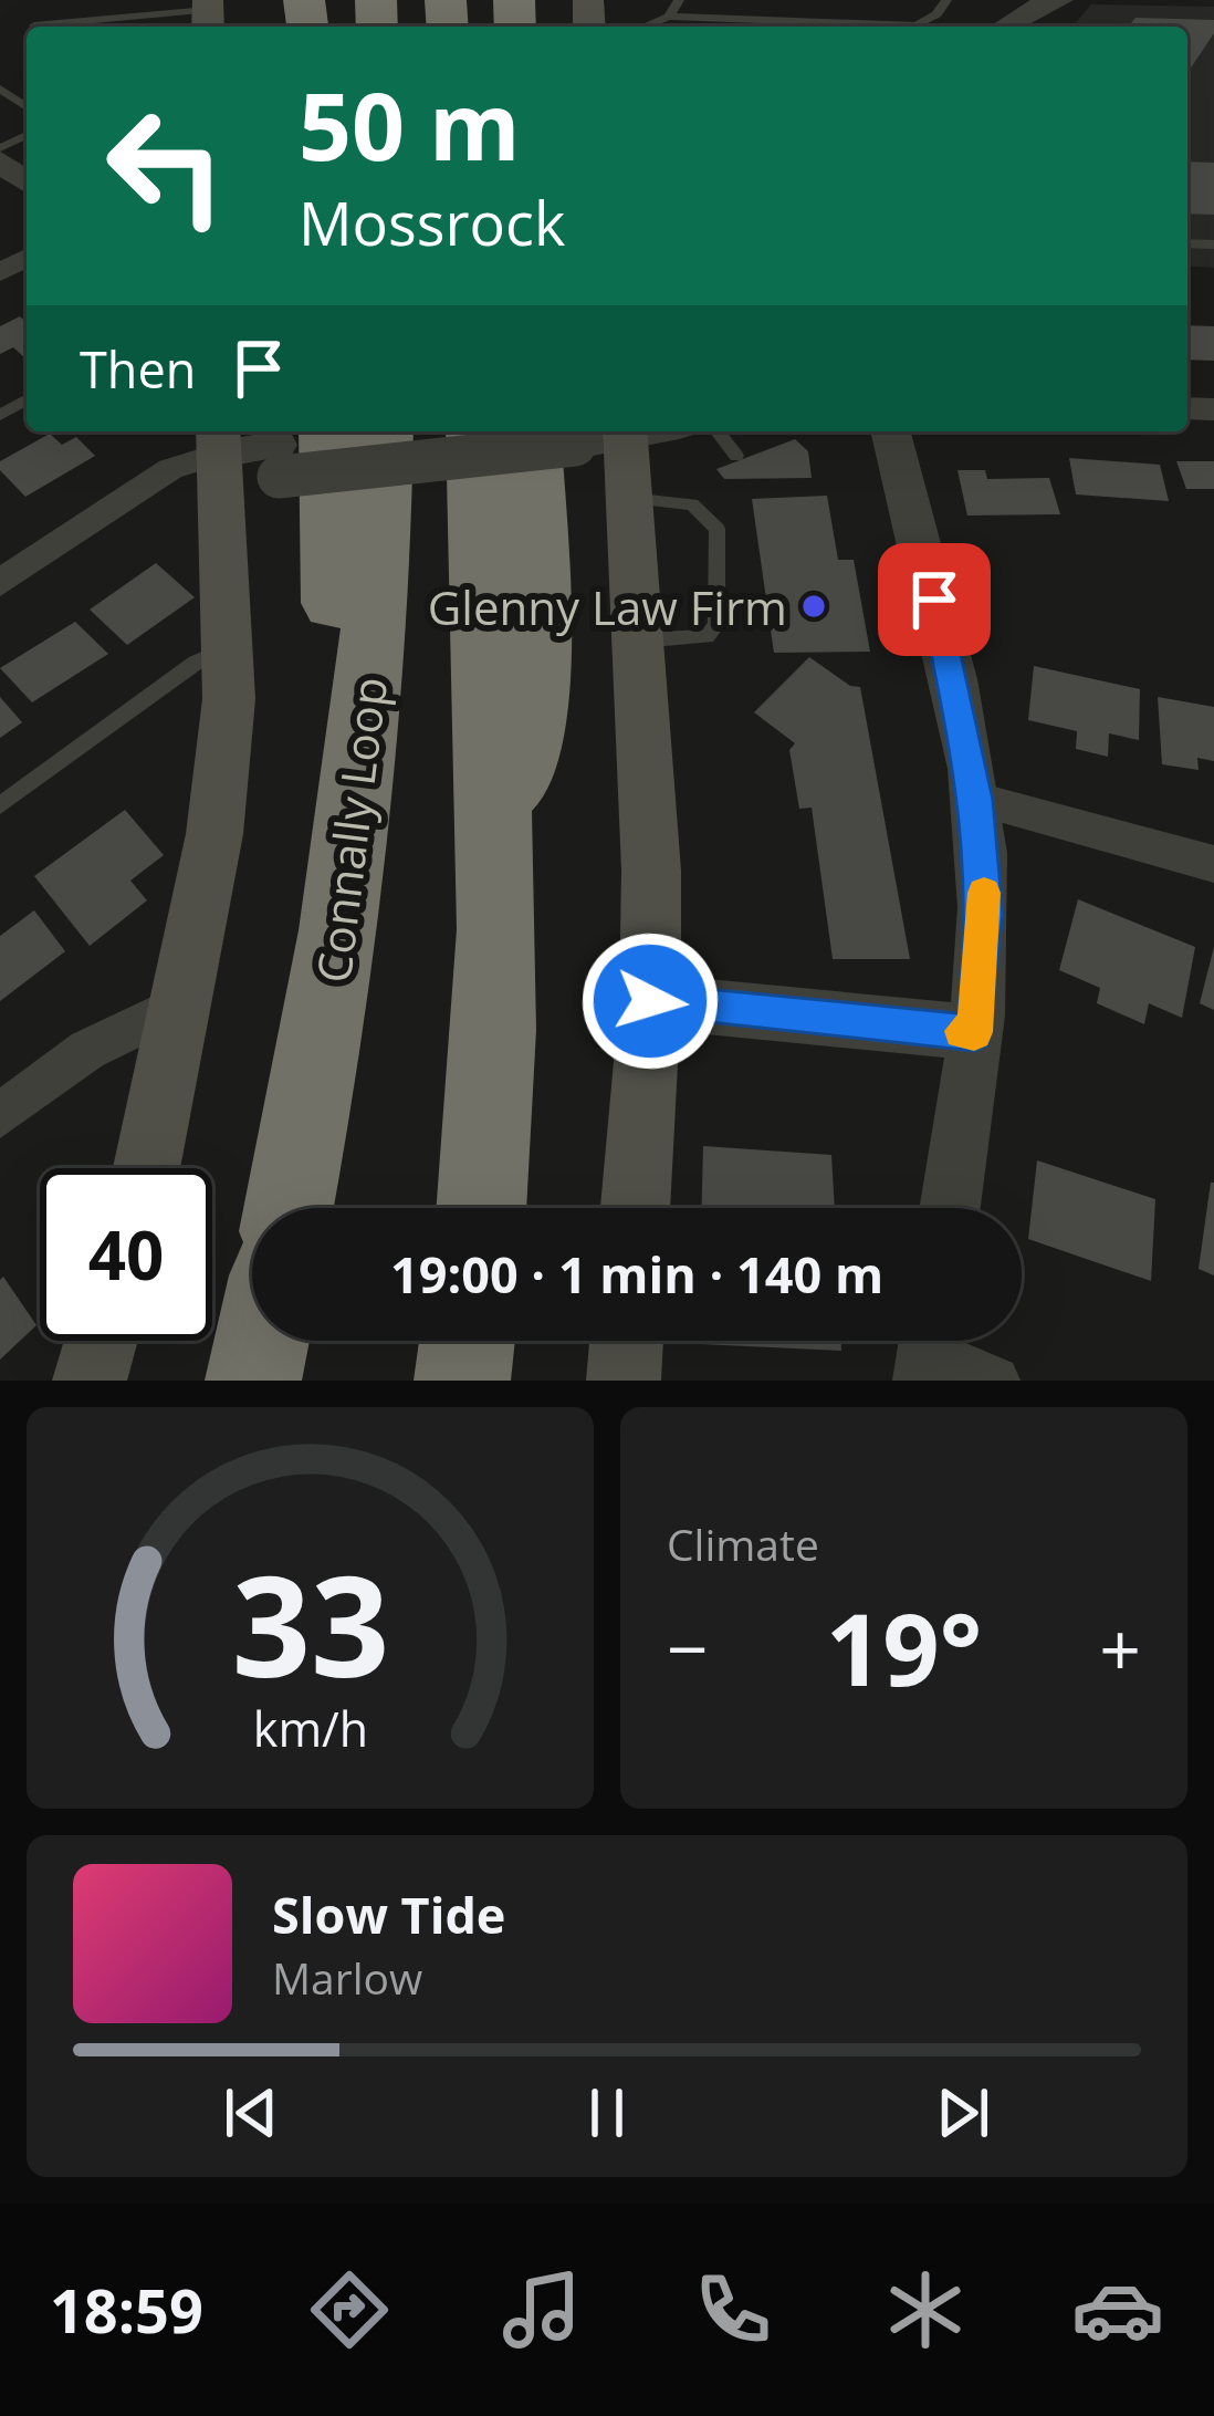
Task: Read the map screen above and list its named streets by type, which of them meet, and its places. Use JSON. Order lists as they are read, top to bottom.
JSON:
{
  "streets": {
    "highway": ["Connally Loop"]
  },
  "places": ["Glenny Law Firm"],
  "page": {
    "turn": ["50 m", "Mossrock"],
    "then": "Then",
    "limit": "40",
    "trip": "19:00 · 1 min · 140 m",
    "tile": "Climate",
    "heat": ["−", "19°", "+"],
    "song": ["Slow Tide", "Marlow"],
    "tabs": "18:59",
    "gauge": ["33", "km/h"]
  }
}
